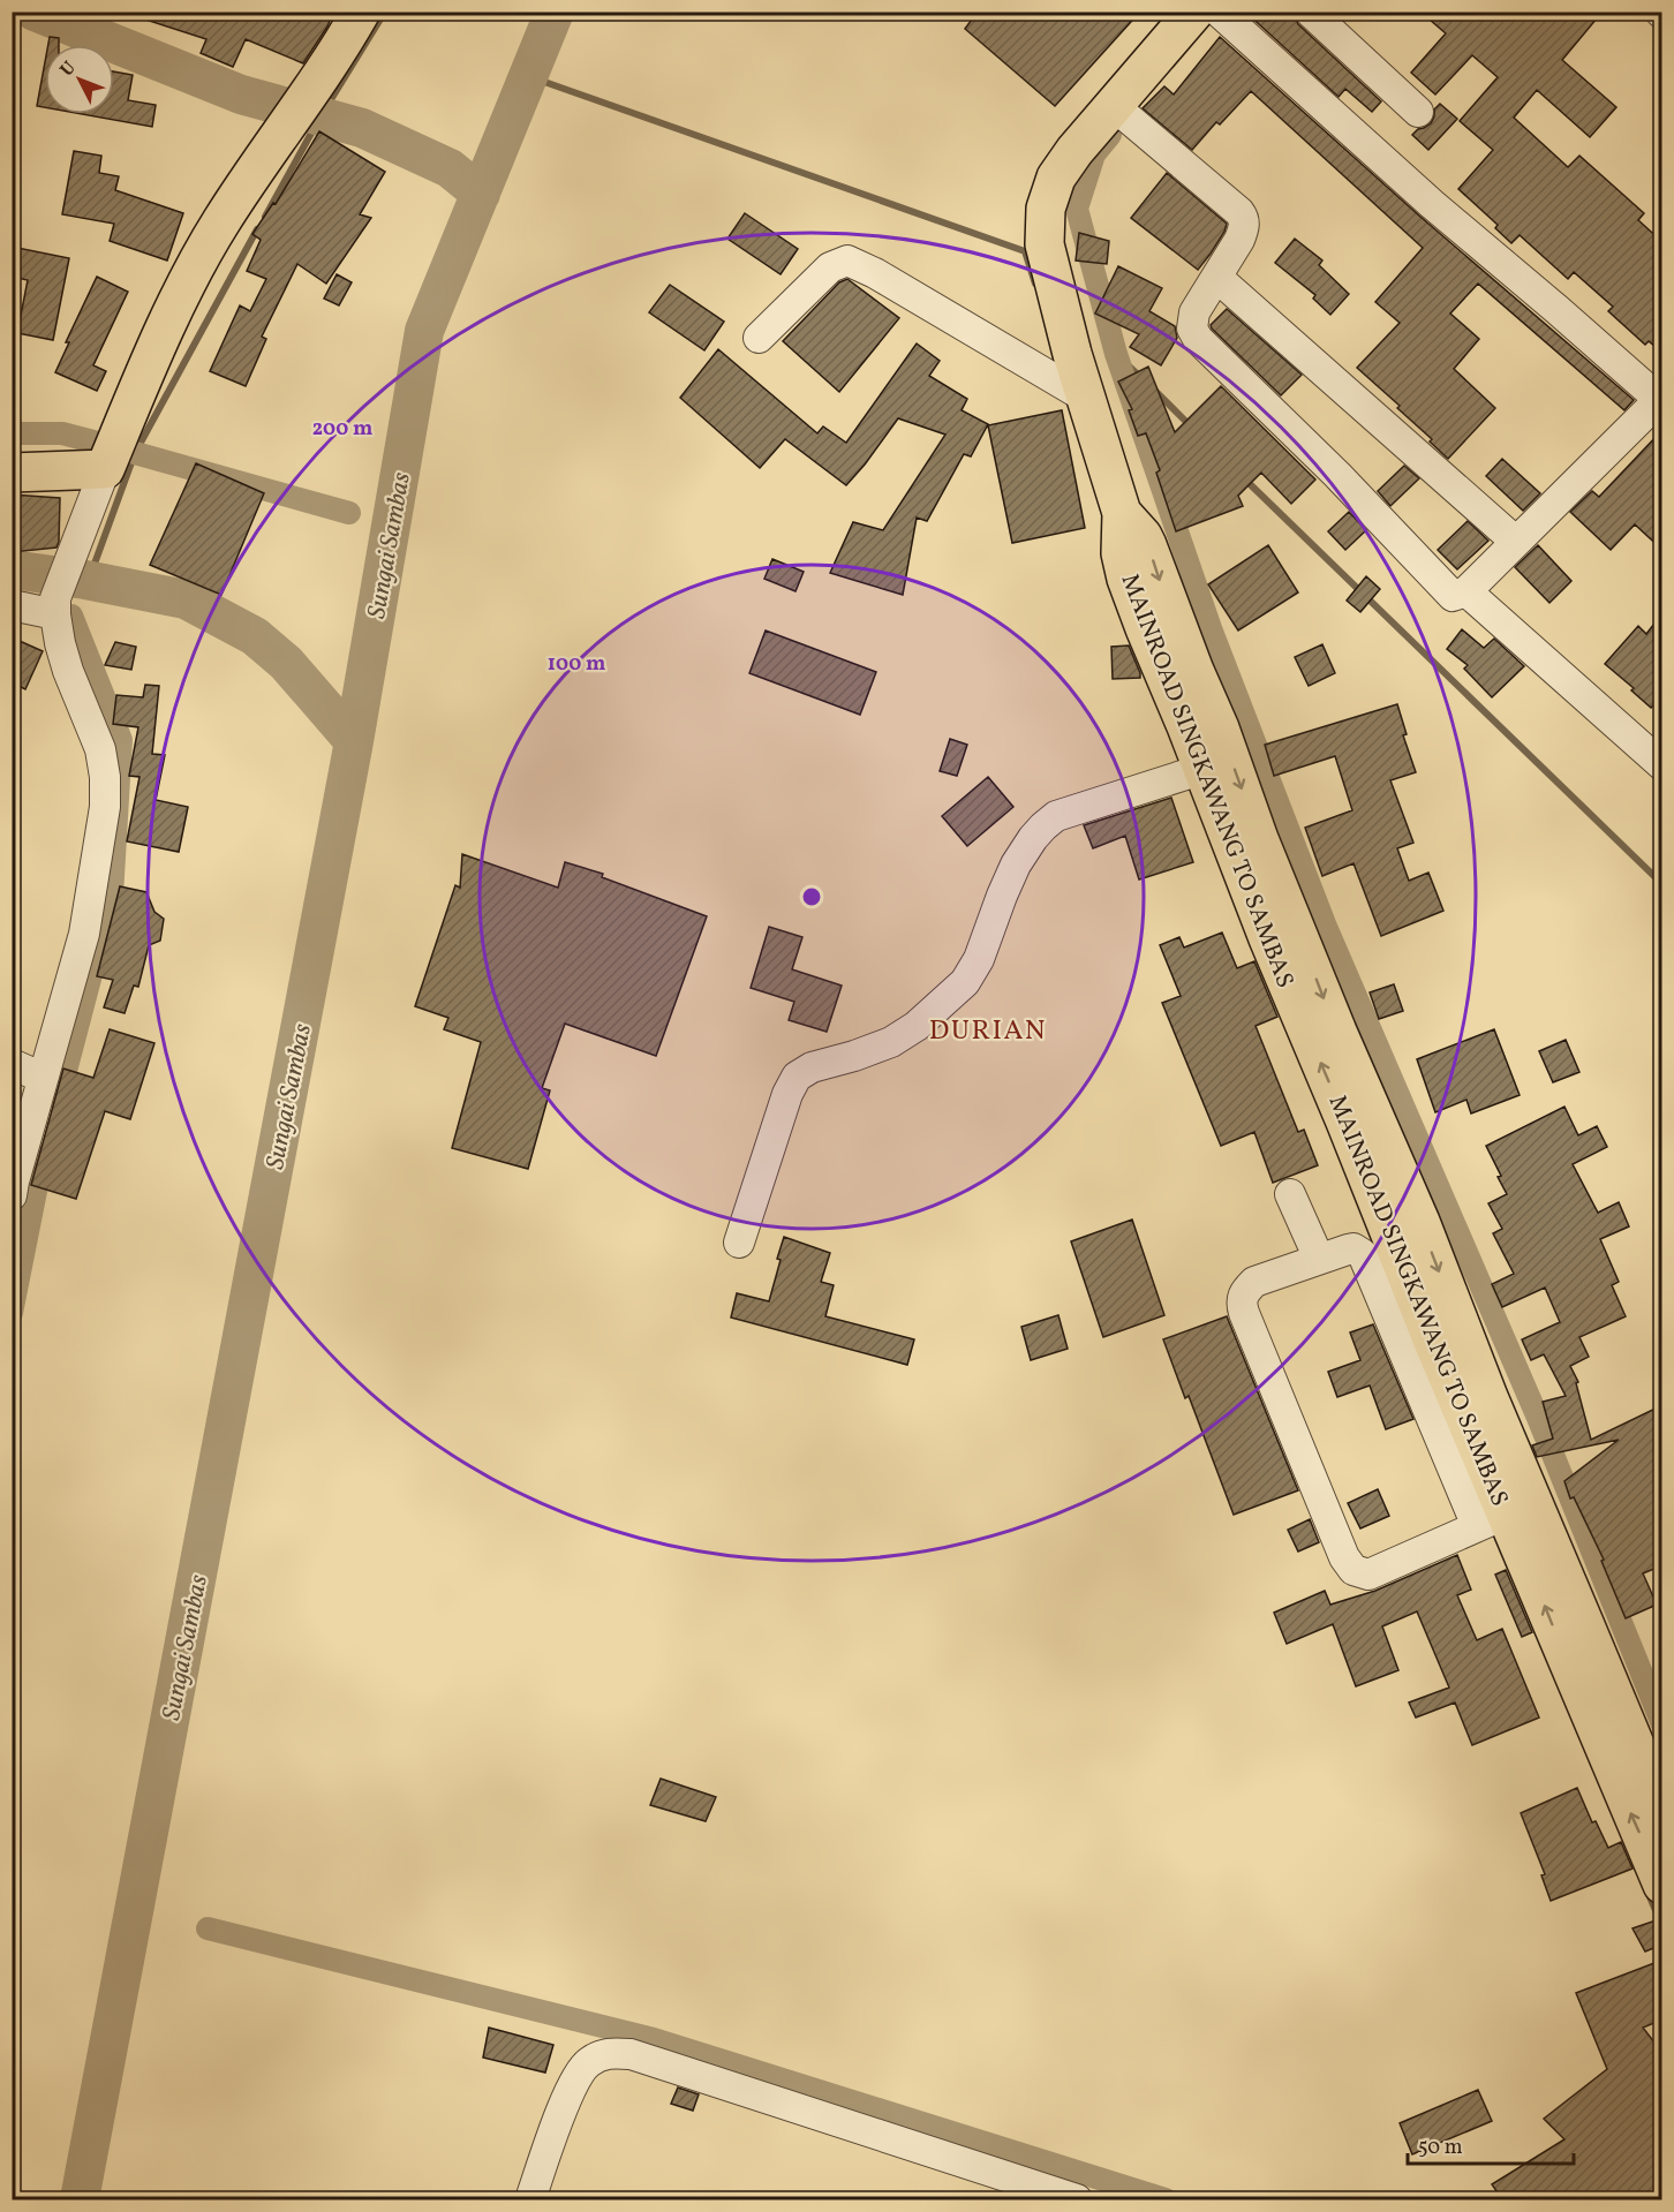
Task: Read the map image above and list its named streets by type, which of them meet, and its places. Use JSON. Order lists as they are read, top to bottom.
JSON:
{
  "streets": {
    "highway": ["MAINROAD SINGKAWANG TO SAMBAS"]
  },
  "districts": ["DURIAN"],
  "water": ["Sungai Sambas"],
  "scale_bar": "50 m",
  "north": "top left",
  "rings": ["200 m", "100 m"]
}
